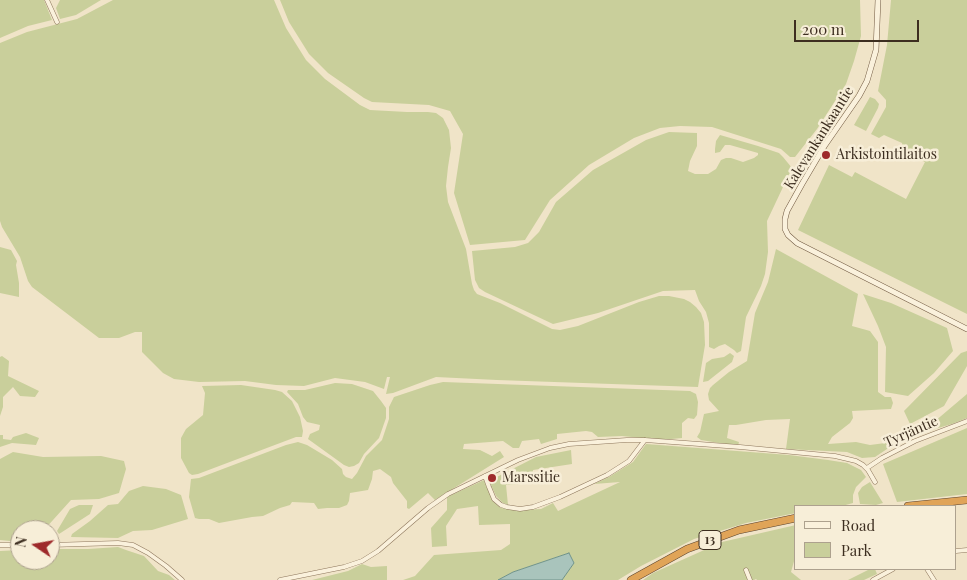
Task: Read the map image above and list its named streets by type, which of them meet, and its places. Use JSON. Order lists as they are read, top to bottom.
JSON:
{
  "streets": {
    "highway": ["13"],
    "street": ["Kalevankankaantie", "Tyrjäntie"]
  },
  "places": ["Arkistointilaitos", "Marssitie"],
  "legend": ["Road", "Park"],
  "scale_bar": "200 m",
  "north": "left"
}
